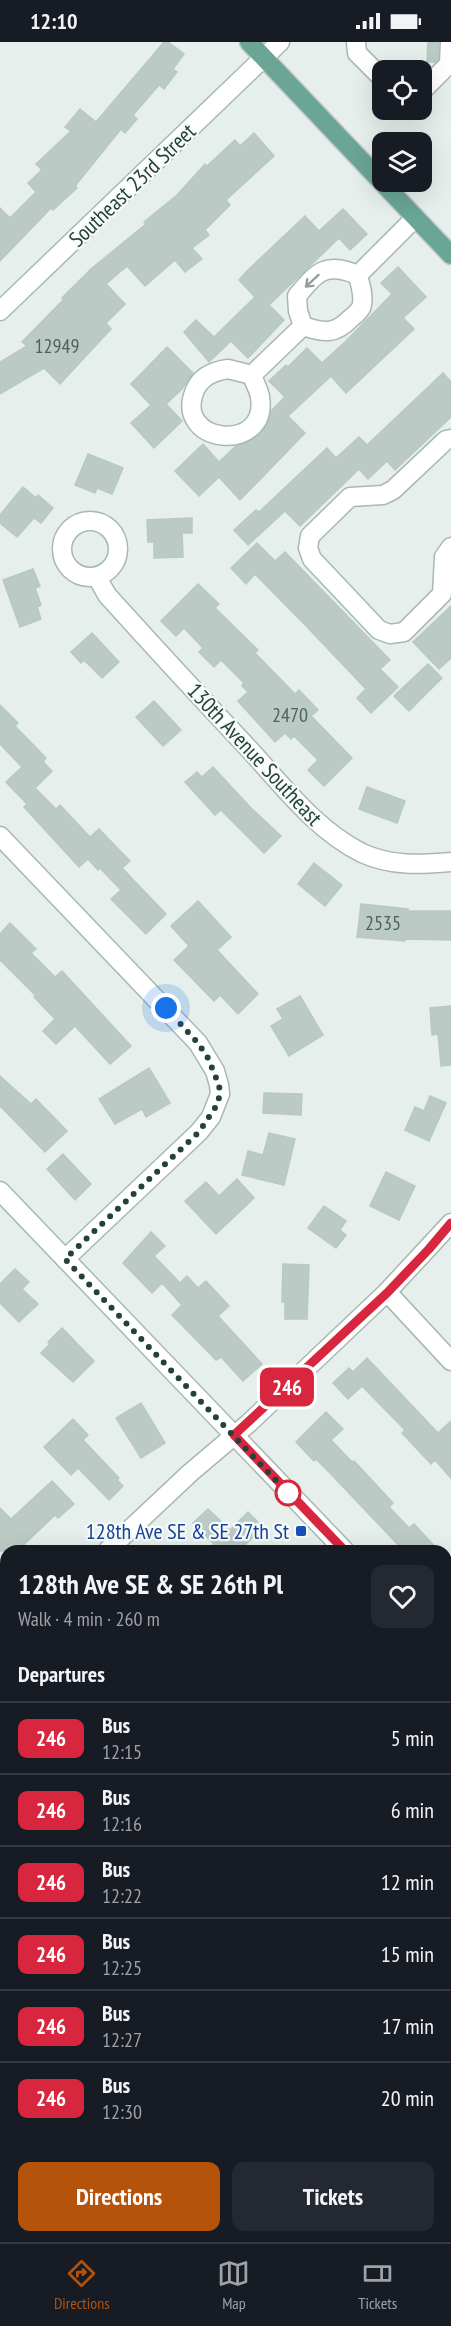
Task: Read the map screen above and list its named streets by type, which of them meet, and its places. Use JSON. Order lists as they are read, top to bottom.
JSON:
{
  "streets": {
    "street": ["Southeast 23rd Street", "130th Avenue Southeast"]
  },
  "places": {
    "transit": ["128th Ave SE & SE 27th St"]
  },
  "lines": ["bus line 246"],
  "house_numbers": ["12949", "2470", "2535"],
  "page": {
    "status": "12:10",
    "on_map": "246",
    "heading": [
      ["128th Ave SE & SE 26th Pl", "Walk · 4 min · 260 m"],
      "Departures"
    ],
    "list": [
      {
        "mark": "246",
        "name": "Bus",
        "note": "12:15",
        "value": "5 min"
      },
      {
        "mark": "246",
        "name": "Bus",
        "note": "12:16",
        "value": "6 min"
      },
      {
        "mark": "246",
        "name": "Bus",
        "note": "12:22",
        "value": "12 min"
      },
      {
        "mark": "246",
        "name": "Bus",
        "note": "12:25",
        "value": "15 min"
      },
      {
        "mark": "246",
        "name": "Bus",
        "note": "12:27",
        "value": "17 min"
      },
      {
        "mark": "246",
        "name": "Bus",
        "note": "12:30",
        "value": "20 min"
      }
    ],
    "buttons": ["Directions", "Tickets"],
    "tabs": ["Directions", "Map", "Tickets"]
  }
}
